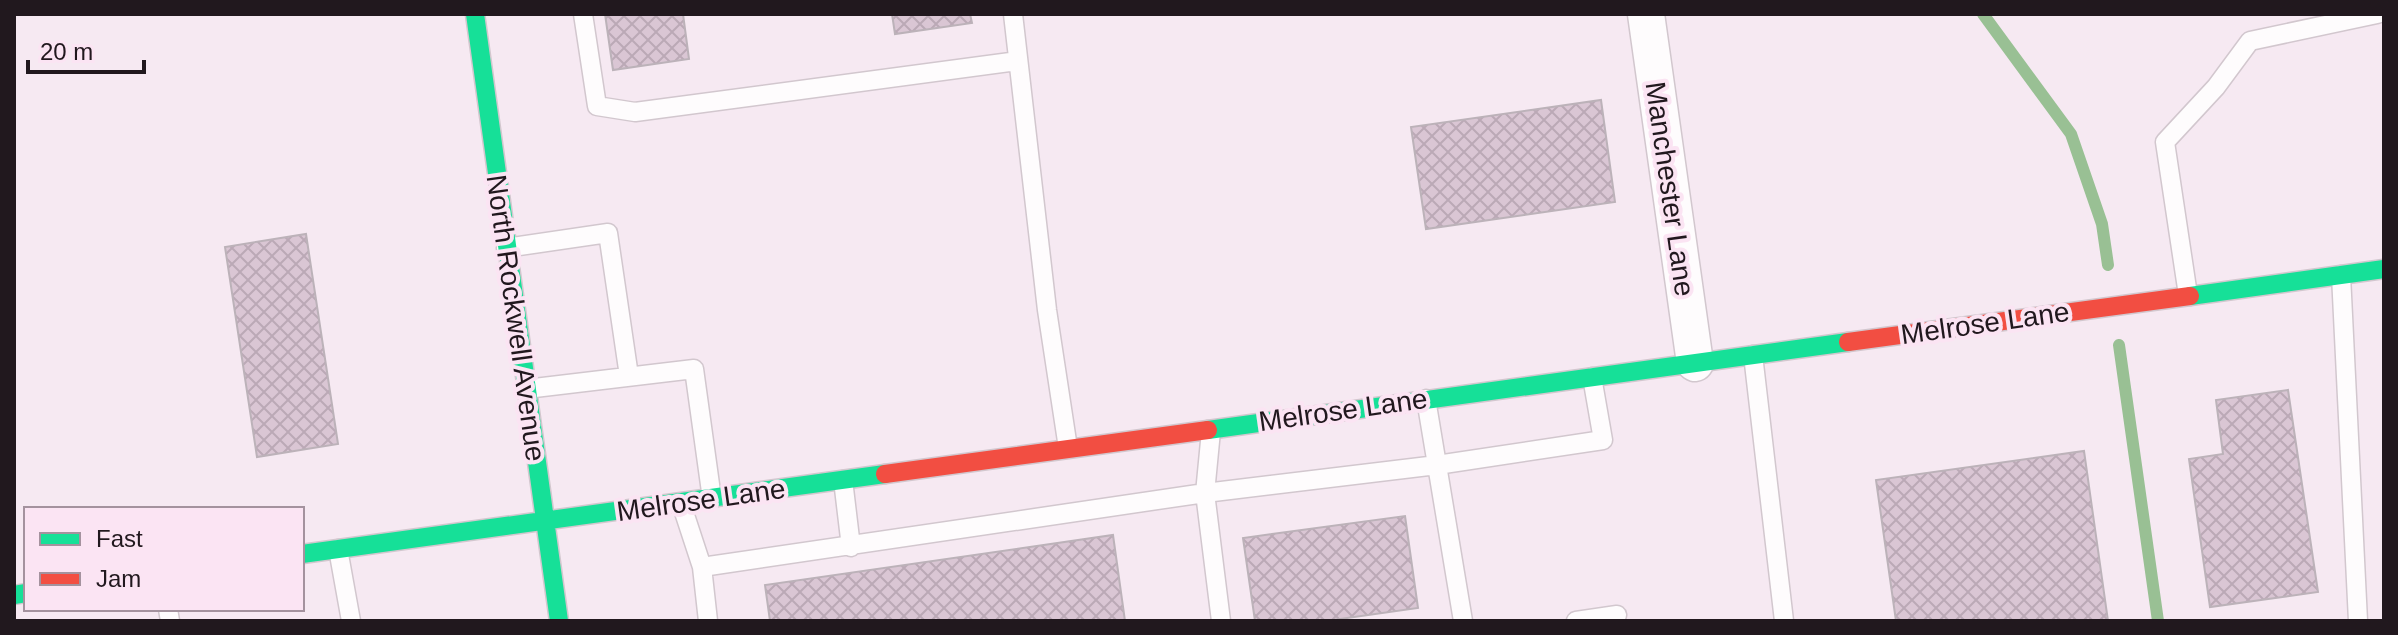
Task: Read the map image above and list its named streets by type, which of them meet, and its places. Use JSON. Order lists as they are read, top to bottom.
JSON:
{
  "streets": {
    "street": ["Manchester Lane", "North Rockwell Avenue", "Melrose Lane"]
  },
  "crossings": [
    ["Manchester Lane", "Melrose Lane"],
    ["North Rockwell Avenue", "Melrose Lane"]
  ],
  "legend": ["Fast", "Jam"],
  "scale_bar": "20 m"
}
